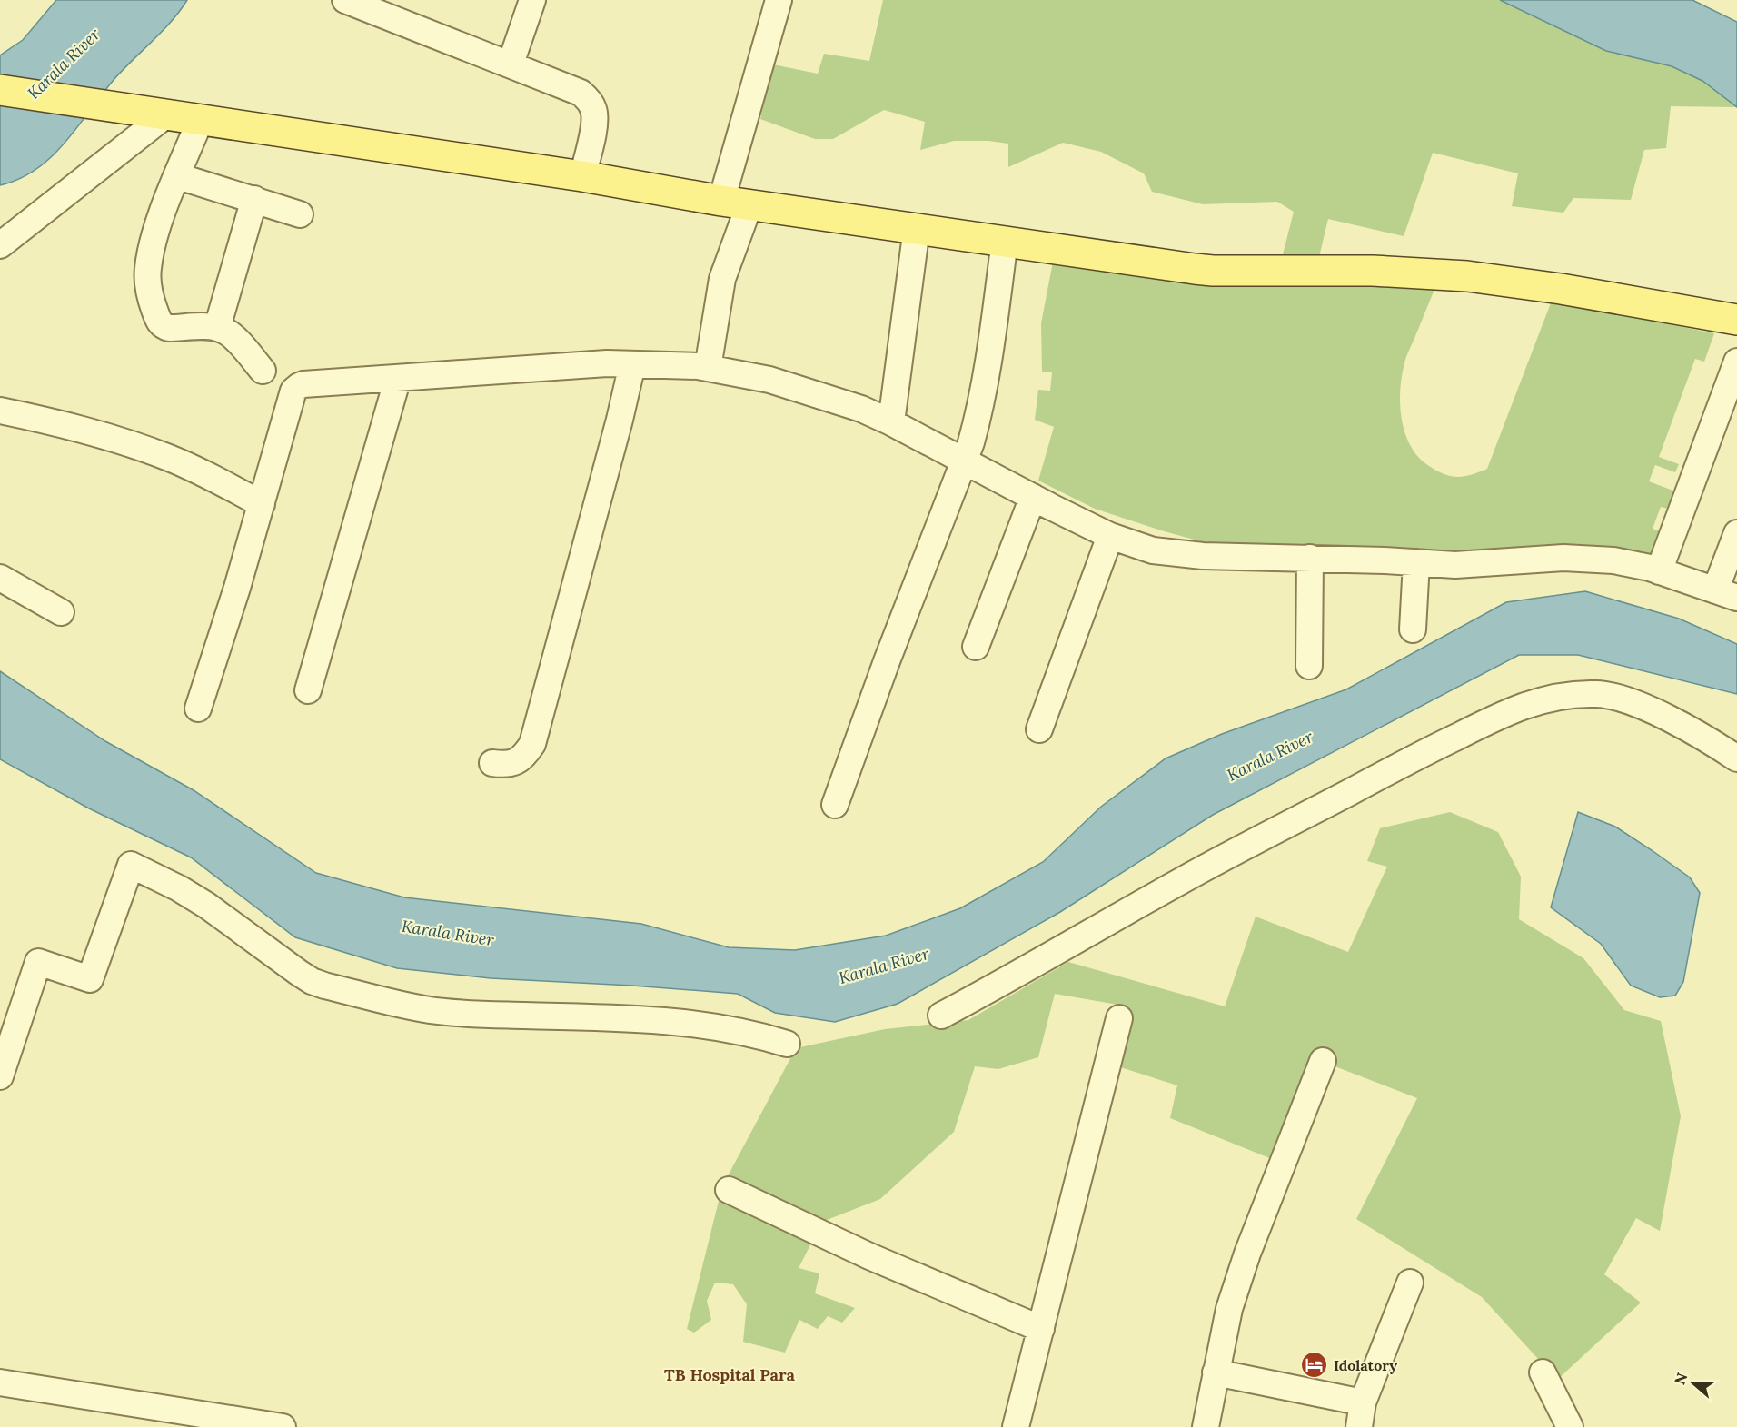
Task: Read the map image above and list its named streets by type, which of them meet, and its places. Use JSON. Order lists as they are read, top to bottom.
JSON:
{
  "districts": ["TB Hospital Para"],
  "water": ["Karala River"],
  "places": {
    "hotel": ["Idolatory"]
  },
  "north": "left"
}
